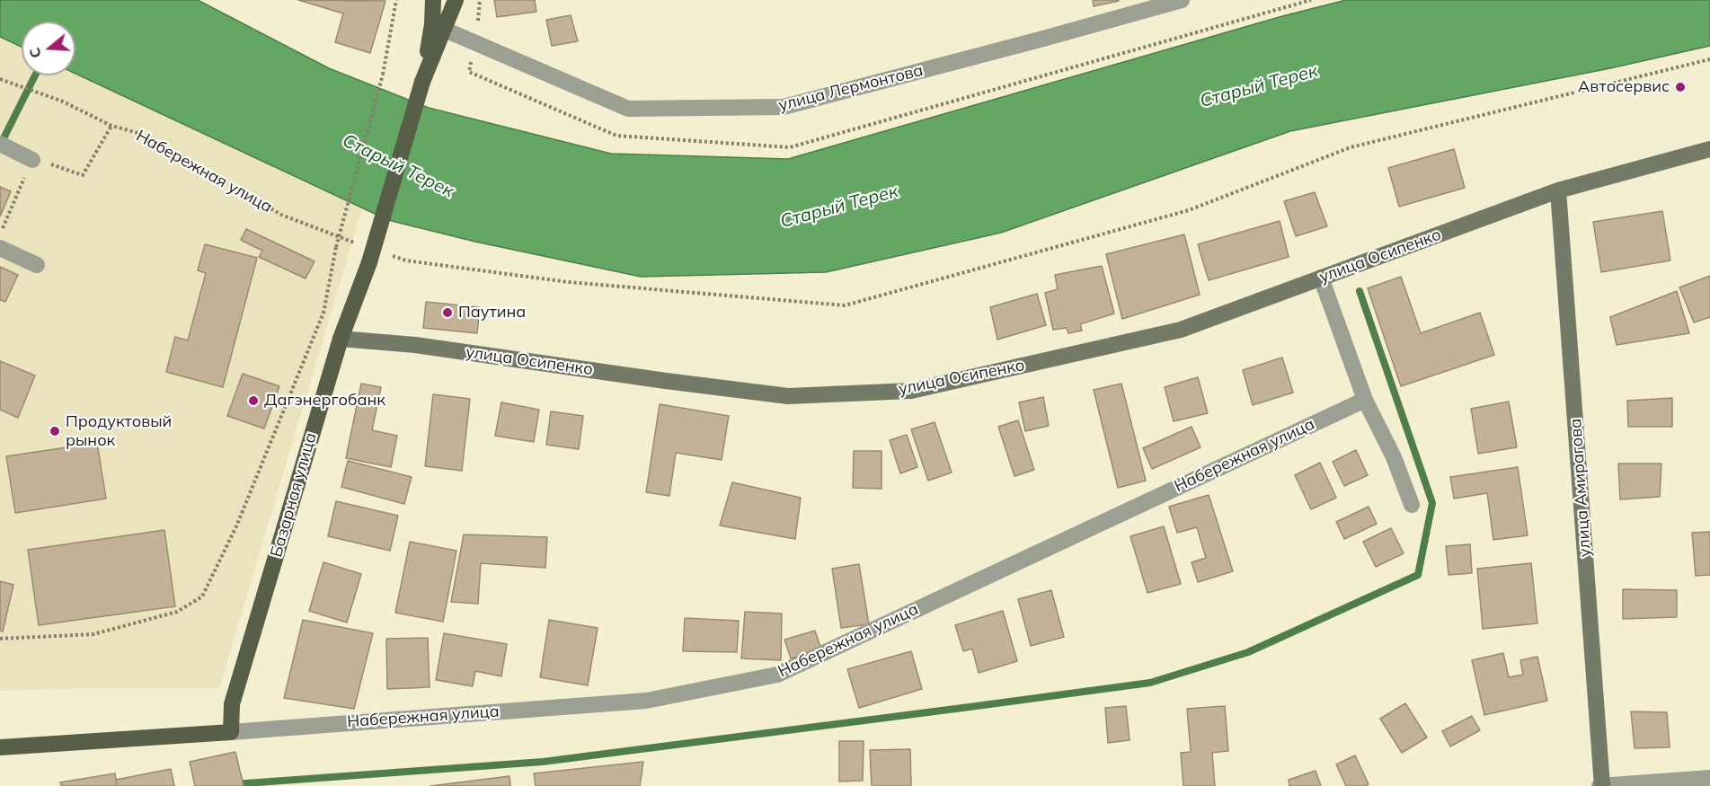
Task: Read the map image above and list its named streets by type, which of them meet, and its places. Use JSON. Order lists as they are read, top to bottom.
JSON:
{
  "streets": {
    "main road": [
      "Набережная улица",
      "улица Осипенко",
      "улица Амирагова",
      "Базарная улица"
    ],
    "street": ["улица Лермонтова"]
  },
  "crossings": [
    ["улица Лермонтова", "Базарная улица"],
    ["Набережная улица", "Базарная улица"],
    ["улица Осипенко", "улица Амирагова"],
    ["улица Осипенко", "Базарная улица"]
  ],
  "water": ["Старый Терек"],
  "places": [
    "Автосервис",
    "Паутина",
    "Дагэнергобанк",
    "Продуктовый рынок"
  ],
  "north": "left"
}
